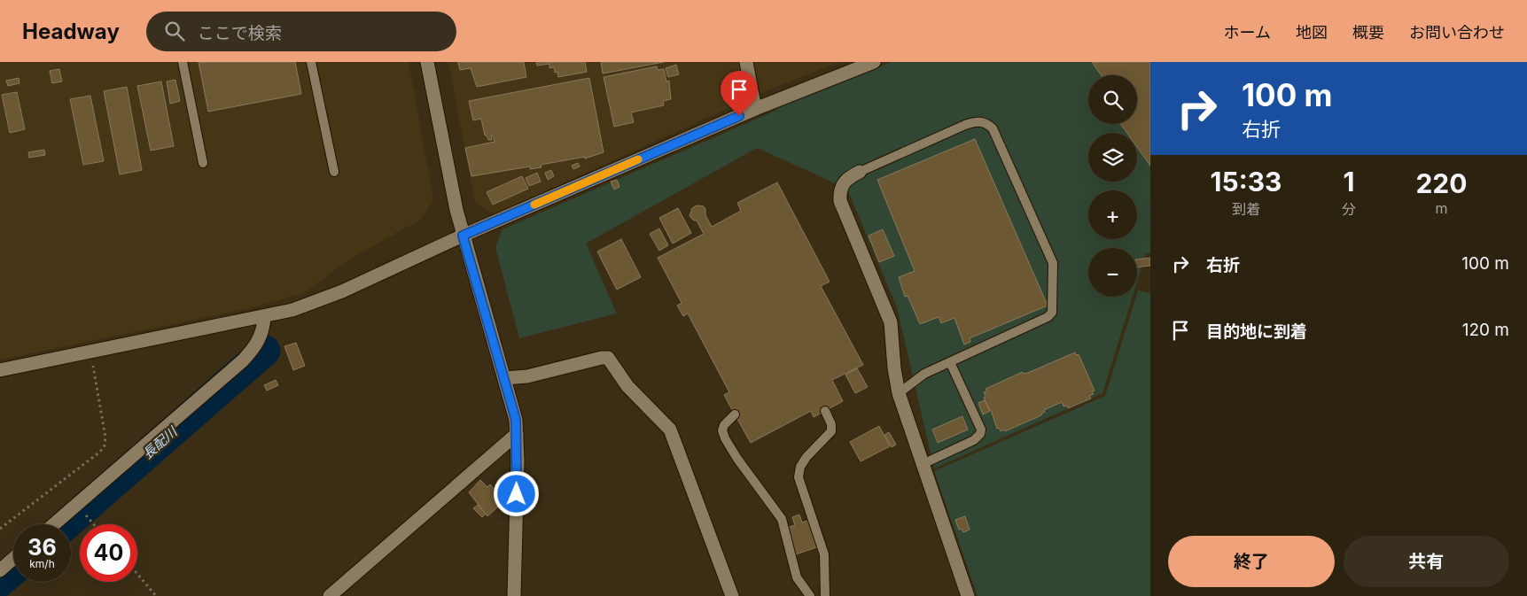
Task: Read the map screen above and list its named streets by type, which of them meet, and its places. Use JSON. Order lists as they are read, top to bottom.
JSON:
{
  "water": ["長配川"],
  "page": {
    "header": "Headway",
    "search": "ここで検索",
    "nav": [
      "ホーム",
      "地図",
      "概要",
      "お問い合わせ"
    ],
    "turn": ["100 m", "右折"],
    "map_buttons": ["+", "−"],
    "eta": [
      "15:33",
      "到着",
      "1",
      "分",
      "220",
      "m"
    ],
    "list": [
      {
        "name": "右折",
        "value": "100 m"
      },
      {
        "name": "目的地に到着",
        "value": "120 m"
      }
    ],
    "speed": "36 km/h",
    "limit": "40",
    "buttons": ["終了", "共有"]
  }
}
